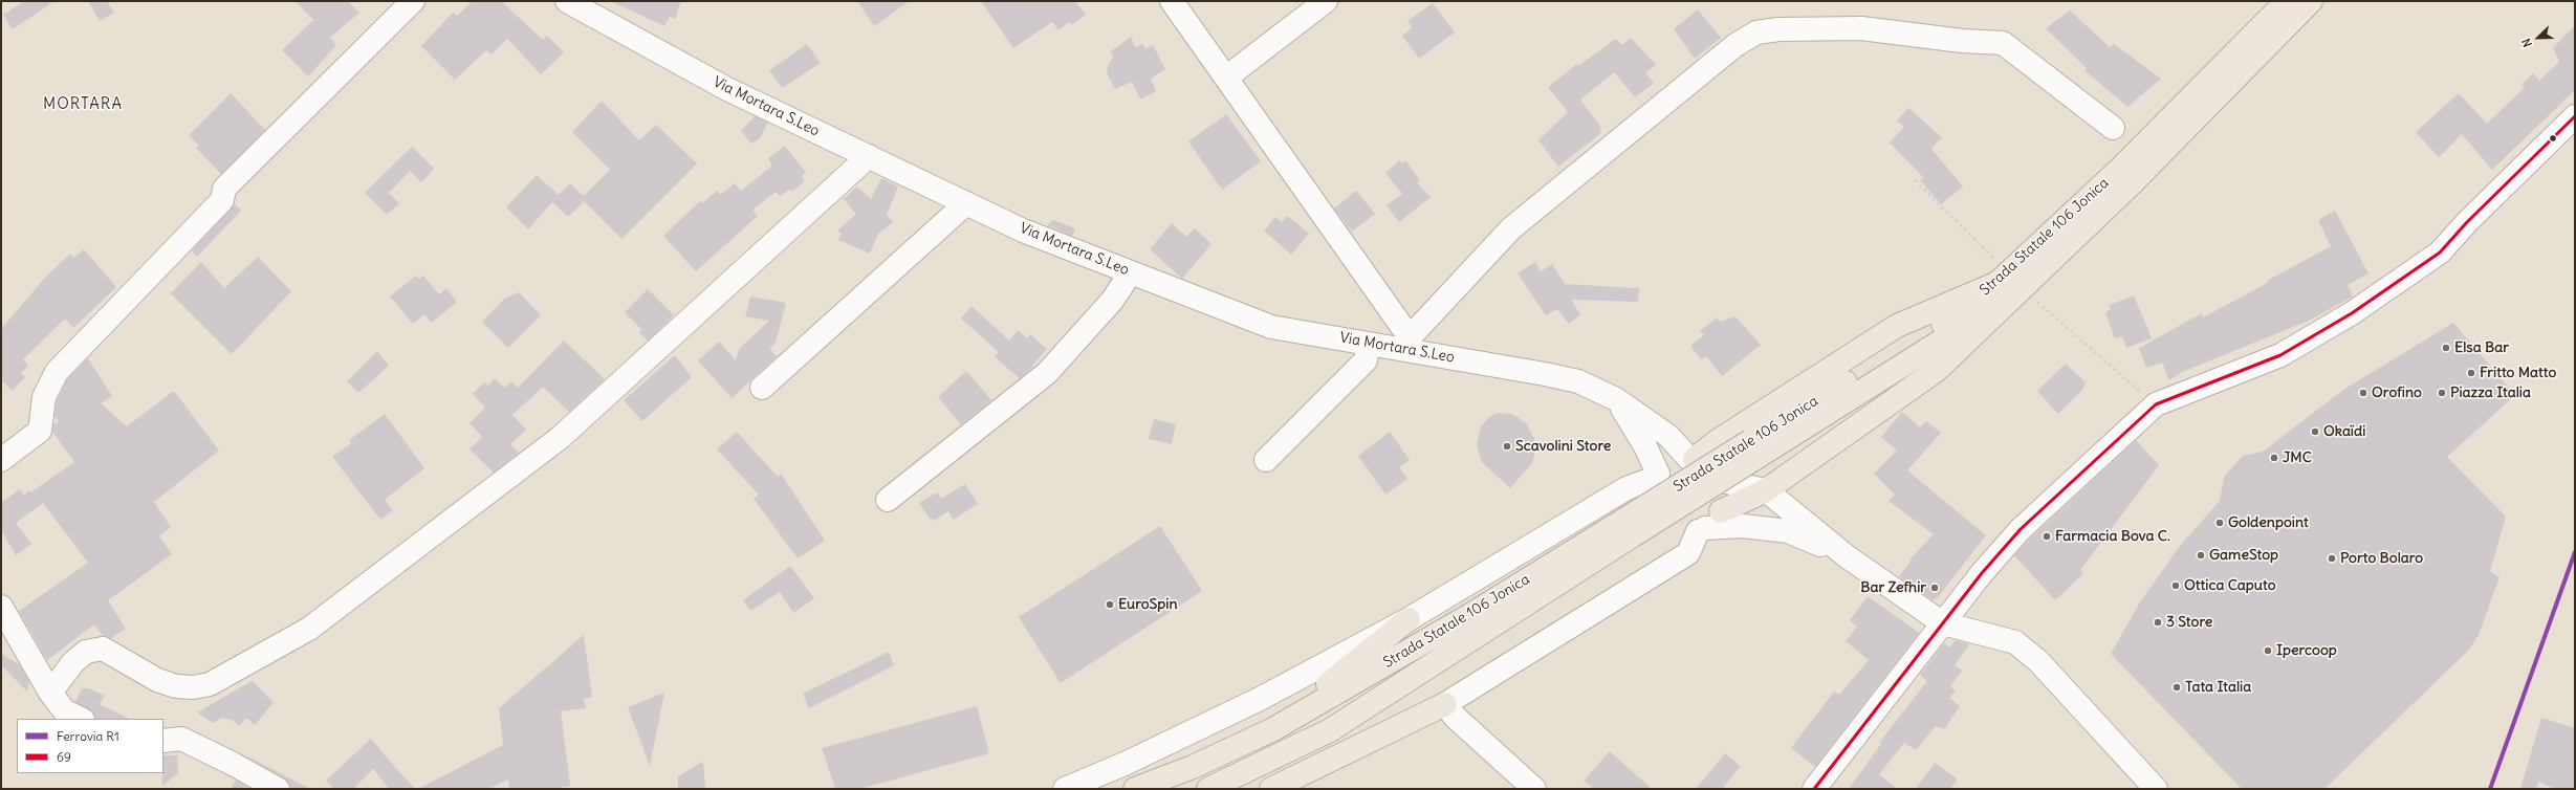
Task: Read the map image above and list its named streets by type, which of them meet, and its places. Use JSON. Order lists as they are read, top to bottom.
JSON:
{
  "streets": {
    "main road": ["Strada Statale 106 Jonica"],
    "street": ["Via Mortara S.Leo"]
  },
  "districts": ["MORTARA"],
  "places": [
    "Elsa Bar",
    "Fritto Matto",
    "Orofino",
    "Piazza Italia",
    "Okaïdi",
    "Scavolini Store",
    "JMC",
    "Goldenpoint",
    "Farmacia Bova C.",
    "GameStop",
    "Porto Bolaro",
    "Ottica Caputo",
    "Bar Zefhir",
    "EuroSpin",
    "3 Store",
    "Ipercoop",
    "Tata Italia"
  ],
  "lines": ["transit line 69", "rail line R1"],
  "legend": ["Ferrovia R1", "69"],
  "north": "bottom left"
}
